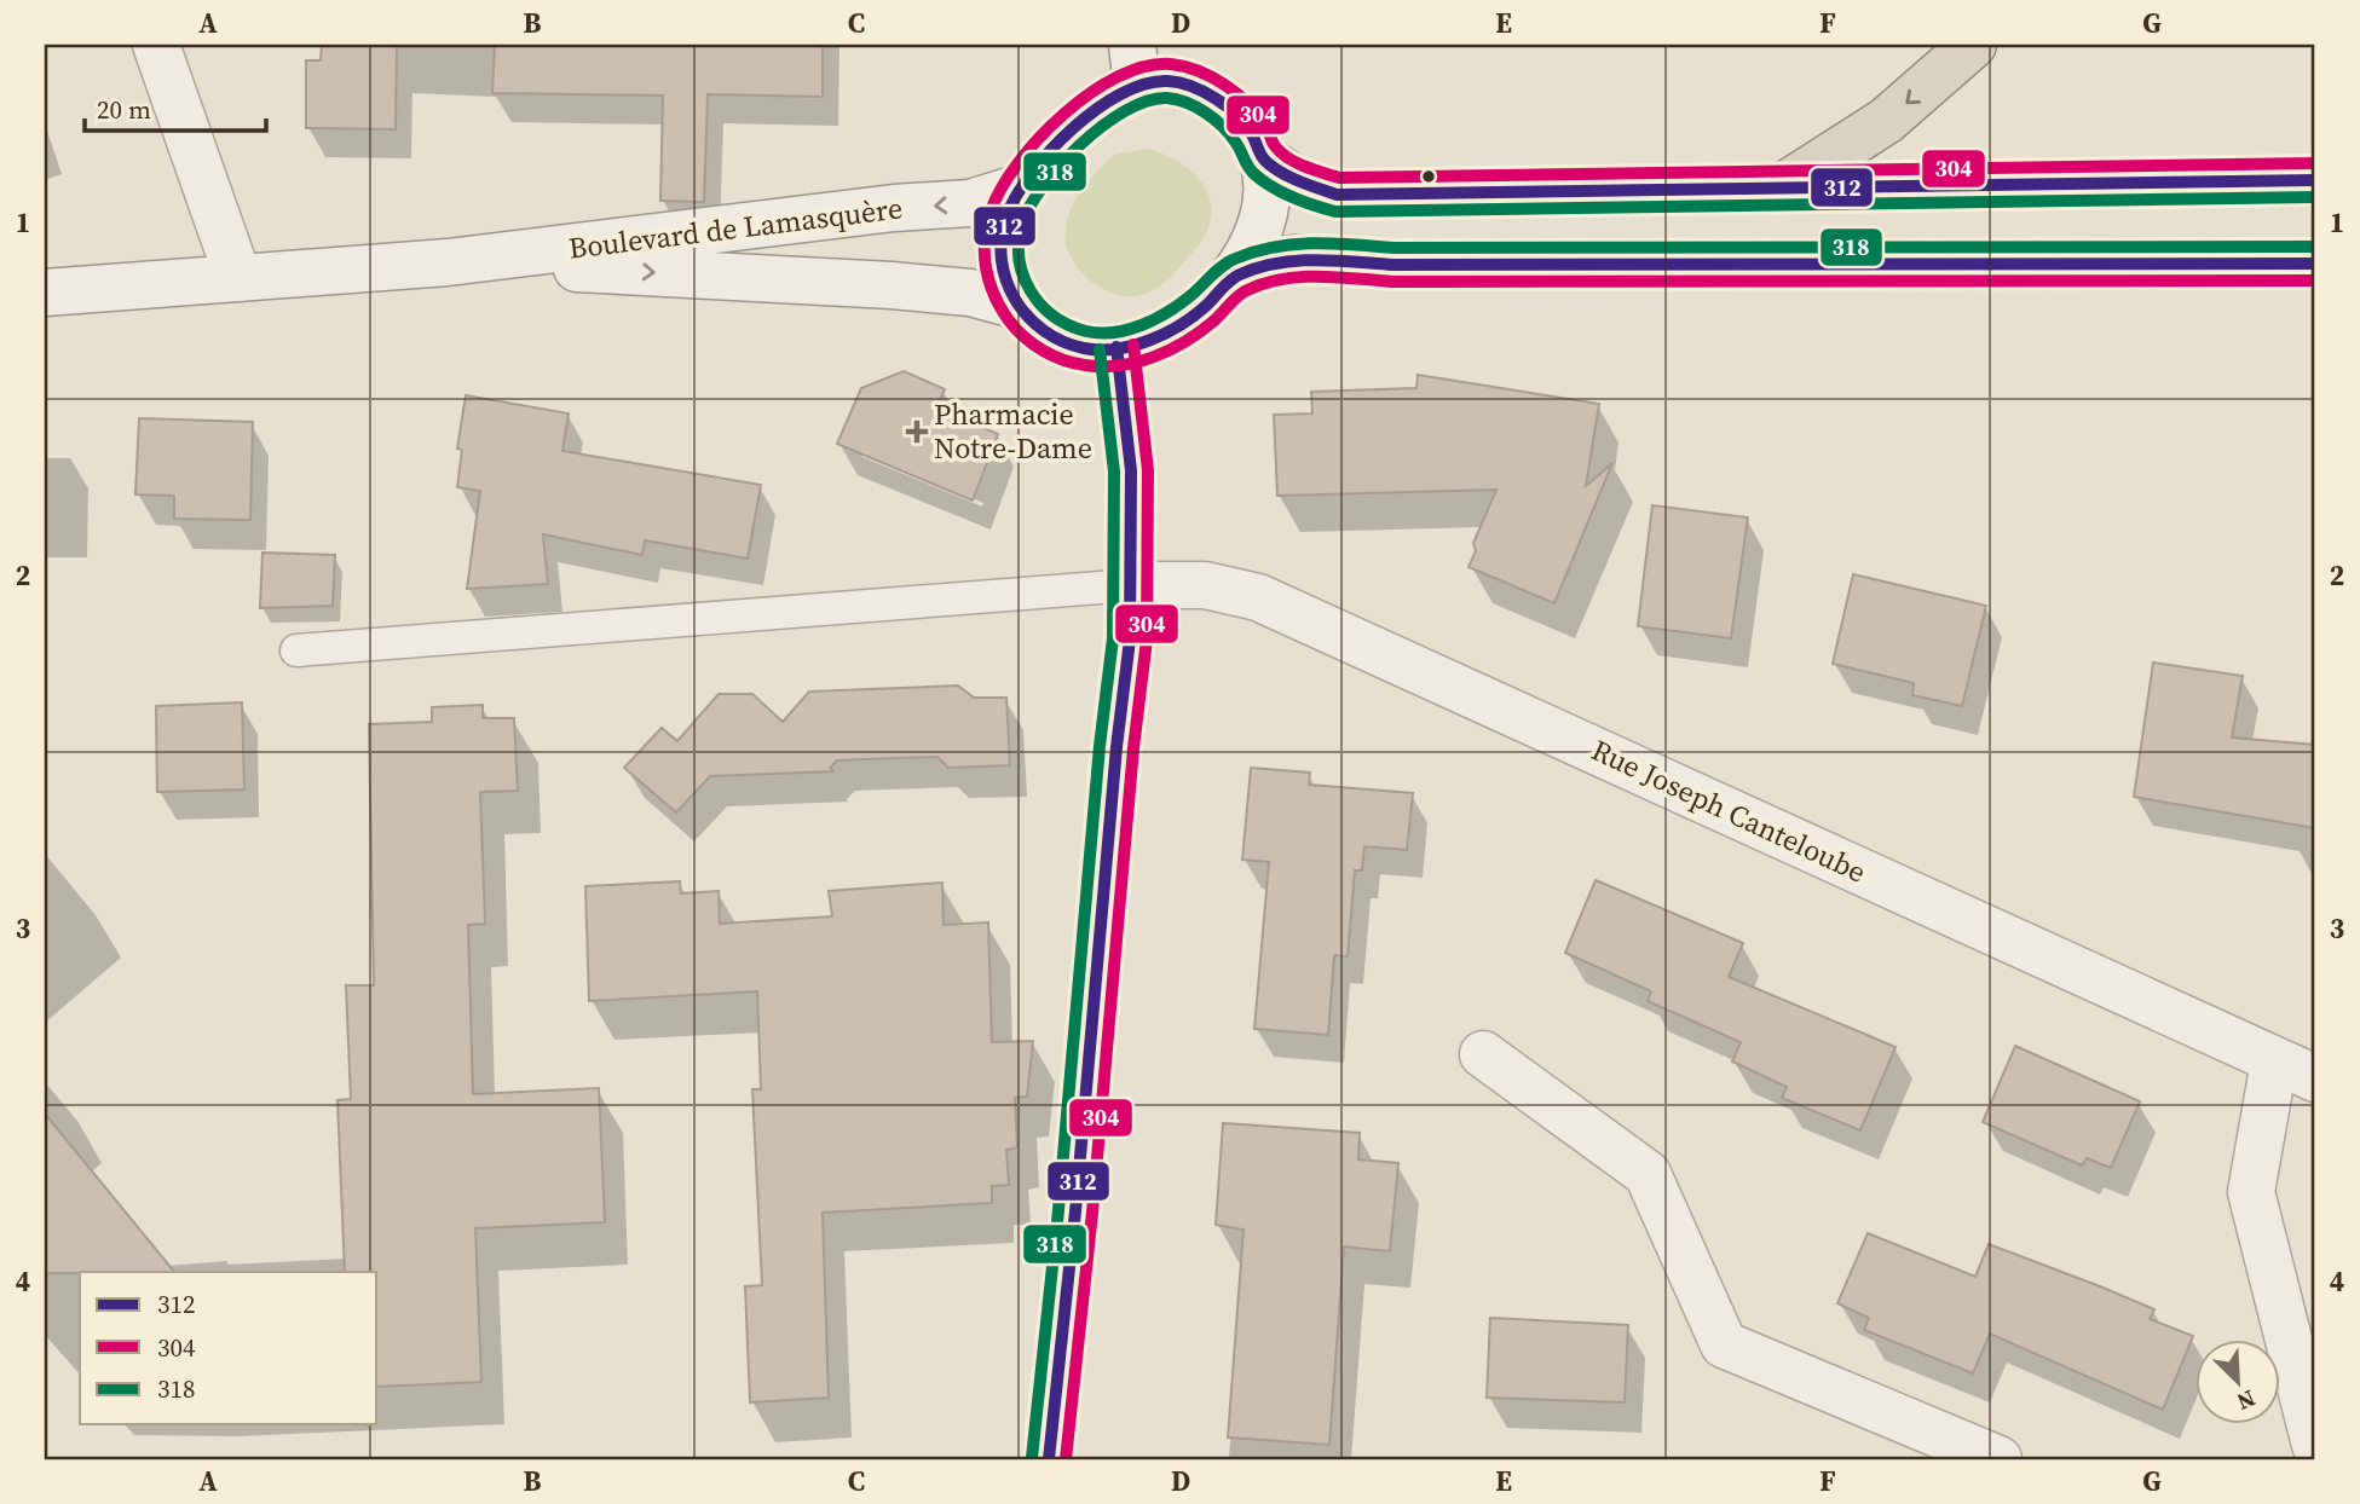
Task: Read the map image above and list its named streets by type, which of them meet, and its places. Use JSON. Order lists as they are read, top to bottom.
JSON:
{
  "streets": {
    "main road": ["Boulevard de Lamasquère", "Rue Joseph Canteloube"]
  },
  "places": {
    "health": ["Pharmacie Notre-Dame"]
  },
  "lines": ["transit line 304", "transit line 312", "transit line 318"],
  "legend": ["312", "304", "318"],
  "scale_bar": "20 m",
  "north": "bottom right",
  "grid": {
    "columns": [
      "A",
      "B",
      "C",
      "D",
      "E",
      "F",
      "G"
    ],
    "rows": [
      "1",
      "2",
      "3",
      "4"
    ]
  }
}
